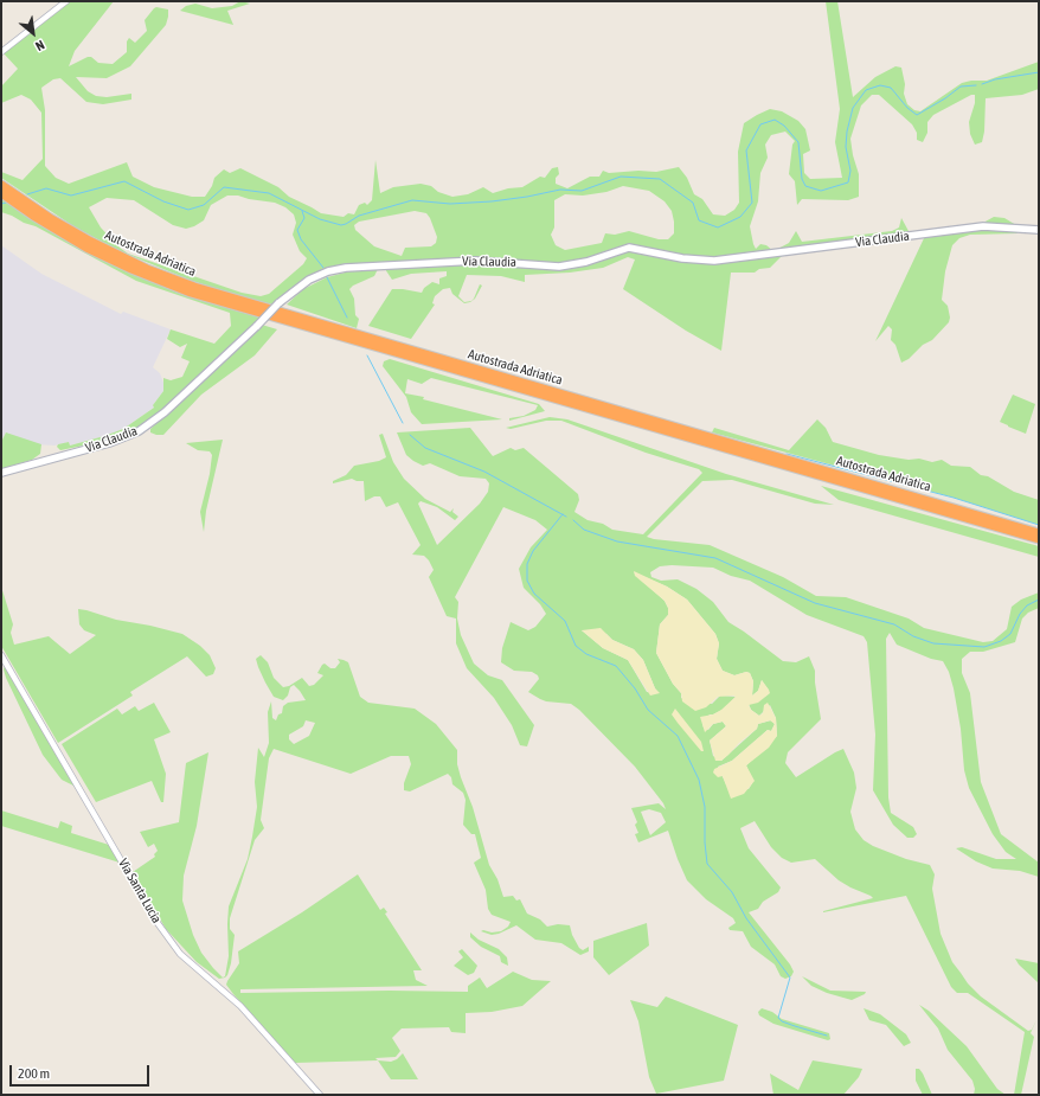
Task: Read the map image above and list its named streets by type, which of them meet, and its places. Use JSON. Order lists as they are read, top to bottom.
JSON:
{
  "streets": {
    "highway": ["Autostrada Adriatica"],
    "main road": ["Via Claudia"],
    "street": ["Via Santa Lucia"]
  },
  "scale_bar": "200 m",
  "north": "bottom right"
}
